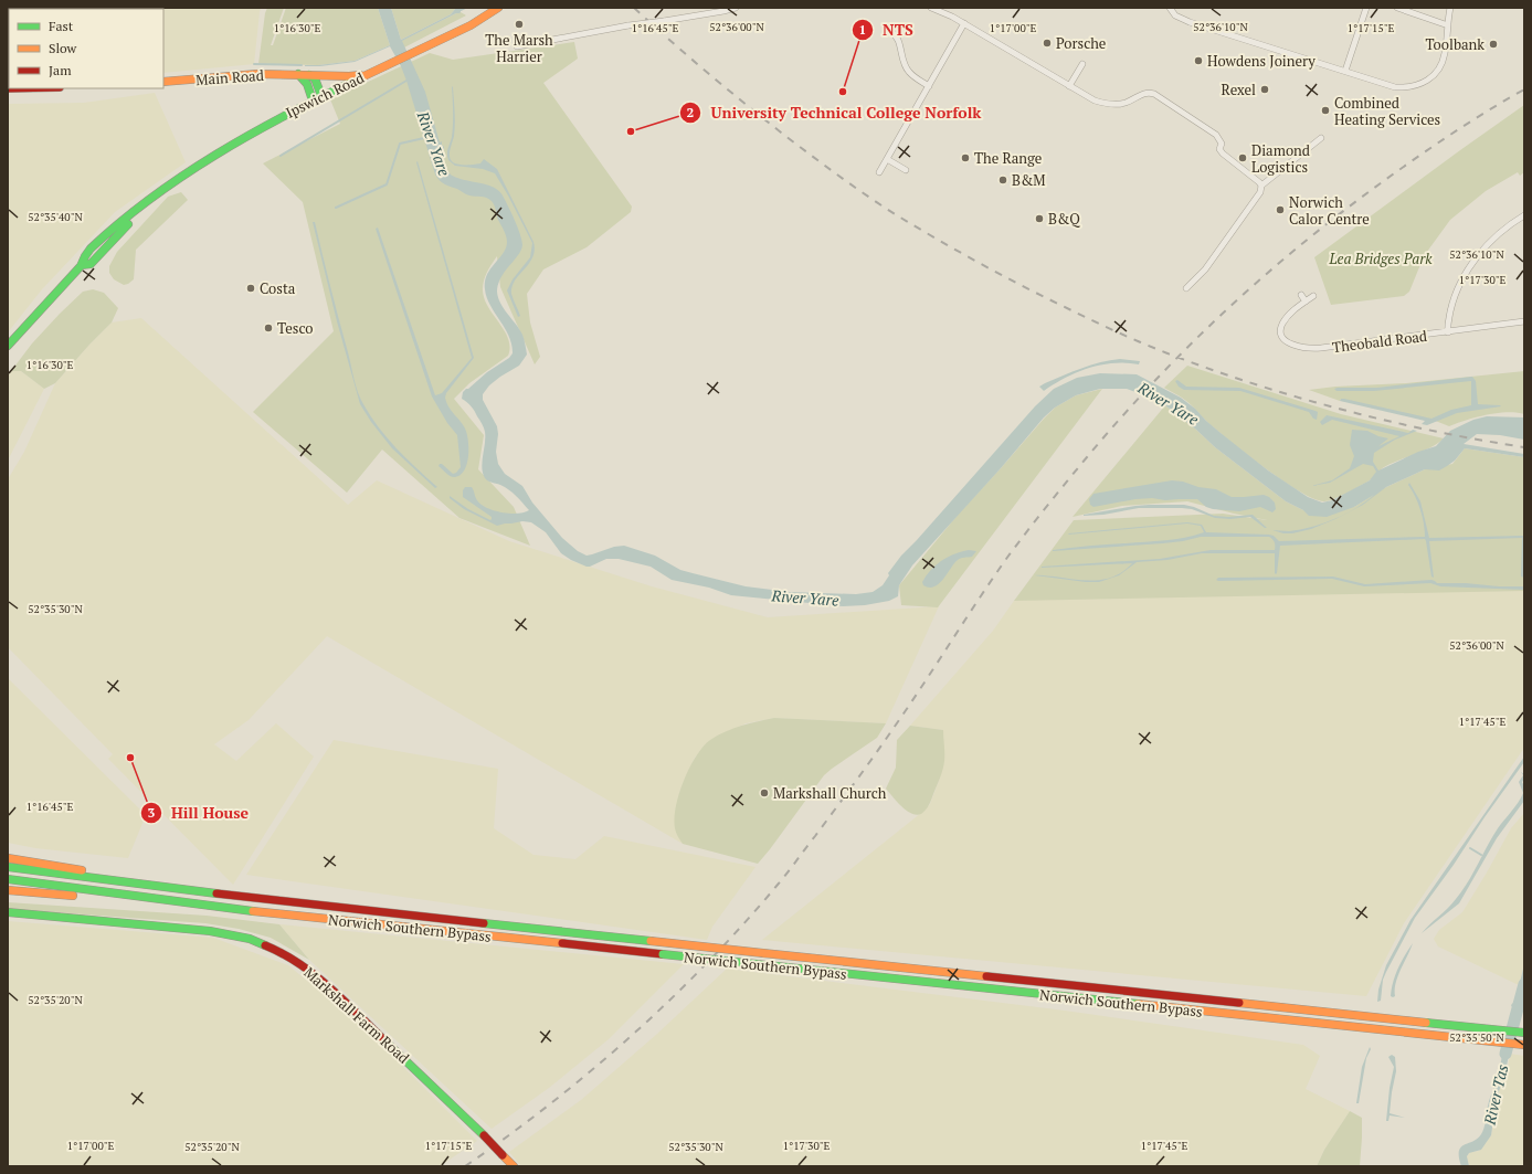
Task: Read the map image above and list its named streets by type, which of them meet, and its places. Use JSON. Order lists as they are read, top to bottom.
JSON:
{
  "streets": {
    "main road": [
      "Main Road",
      "Ipswich Road",
      "Norwich Southern Bypass",
      "Markshall Farm Road"
    ],
    "street": ["Theobald Road"]
  },
  "crossings": [
    ["Main Road", "Ipswich Road"]
  ],
  "water": ["River Yare", "River Tas"],
  "parks": ["Lea Bridges Park"],
  "places": [
    "The Marsh Harrier",
    "Porsche",
    "Toolbank",
    "Howdens Joinery",
    "Rexel",
    "NTS",
    "Combined Heating Services",
    "University Technical College Norfolk",
    "The Range",
    "Diamond Logistics",
    "B&M",
    "Norwich Calor Centre",
    "B&Q",
    "Costa",
    "Tesco",
    "Hill House",
    "Markshall Church"
  ],
  "legend": ["Fast", "Slow", "Jam"],
  "coordinates": [
    "52°36'00\"N",
    "52°36'10\"N",
    "1°16'30\"E",
    "1°16'45\"E",
    "1°17'00\"E",
    "1°17'15\"E",
    "52°35'40\"N",
    "1°17'30\"E",
    "52°35'30\"N",
    "1°17'45\"E",
    "52°35'20\"N",
    "52°35'50\"N"
  ]
}
